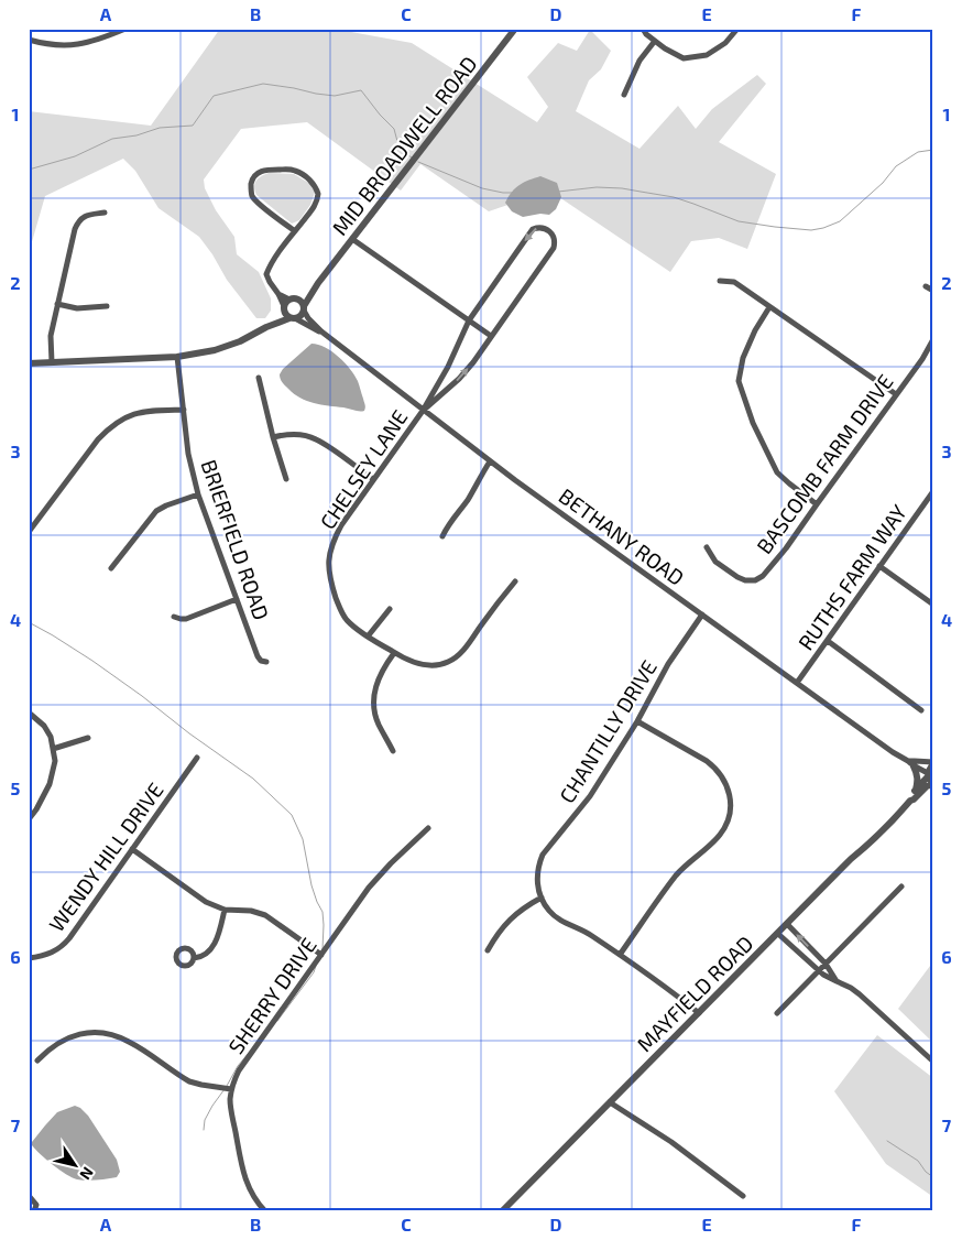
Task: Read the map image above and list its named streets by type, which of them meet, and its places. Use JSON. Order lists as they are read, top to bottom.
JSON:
{
  "streets": {
    "street": [
      "MID BROADWELL ROAD",
      "BASCOMB FARM DRIVE",
      "CHELSEY LANE",
      "BETHANY ROAD",
      "BRIERFIELD ROAD",
      "RUTHS FARM WAY",
      "CHANTILLY DRIVE",
      "WENDY HILL DRIVE",
      "MAYFIELD ROAD",
      "SHERRY DRIVE"
    ]
  },
  "crossings": [
    ["MID BROADWELL ROAD", "BETHANY ROAD"],
    ["CHELSEY LANE", "BETHANY ROAD"],
    ["BETHANY ROAD", "RUTHS FARM WAY"],
    ["BETHANY ROAD", "CHANTILLY DRIVE"],
    ["BETHANY ROAD", "MAYFIELD ROAD"]
  ],
  "north": "bottom right",
  "grid": {
    "columns": [
      "A",
      "B",
      "C",
      "D",
      "E",
      "F"
    ],
    "rows": [
      "1",
      "2",
      "3",
      "4",
      "5",
      "6",
      "7"
    ]
  }
}
